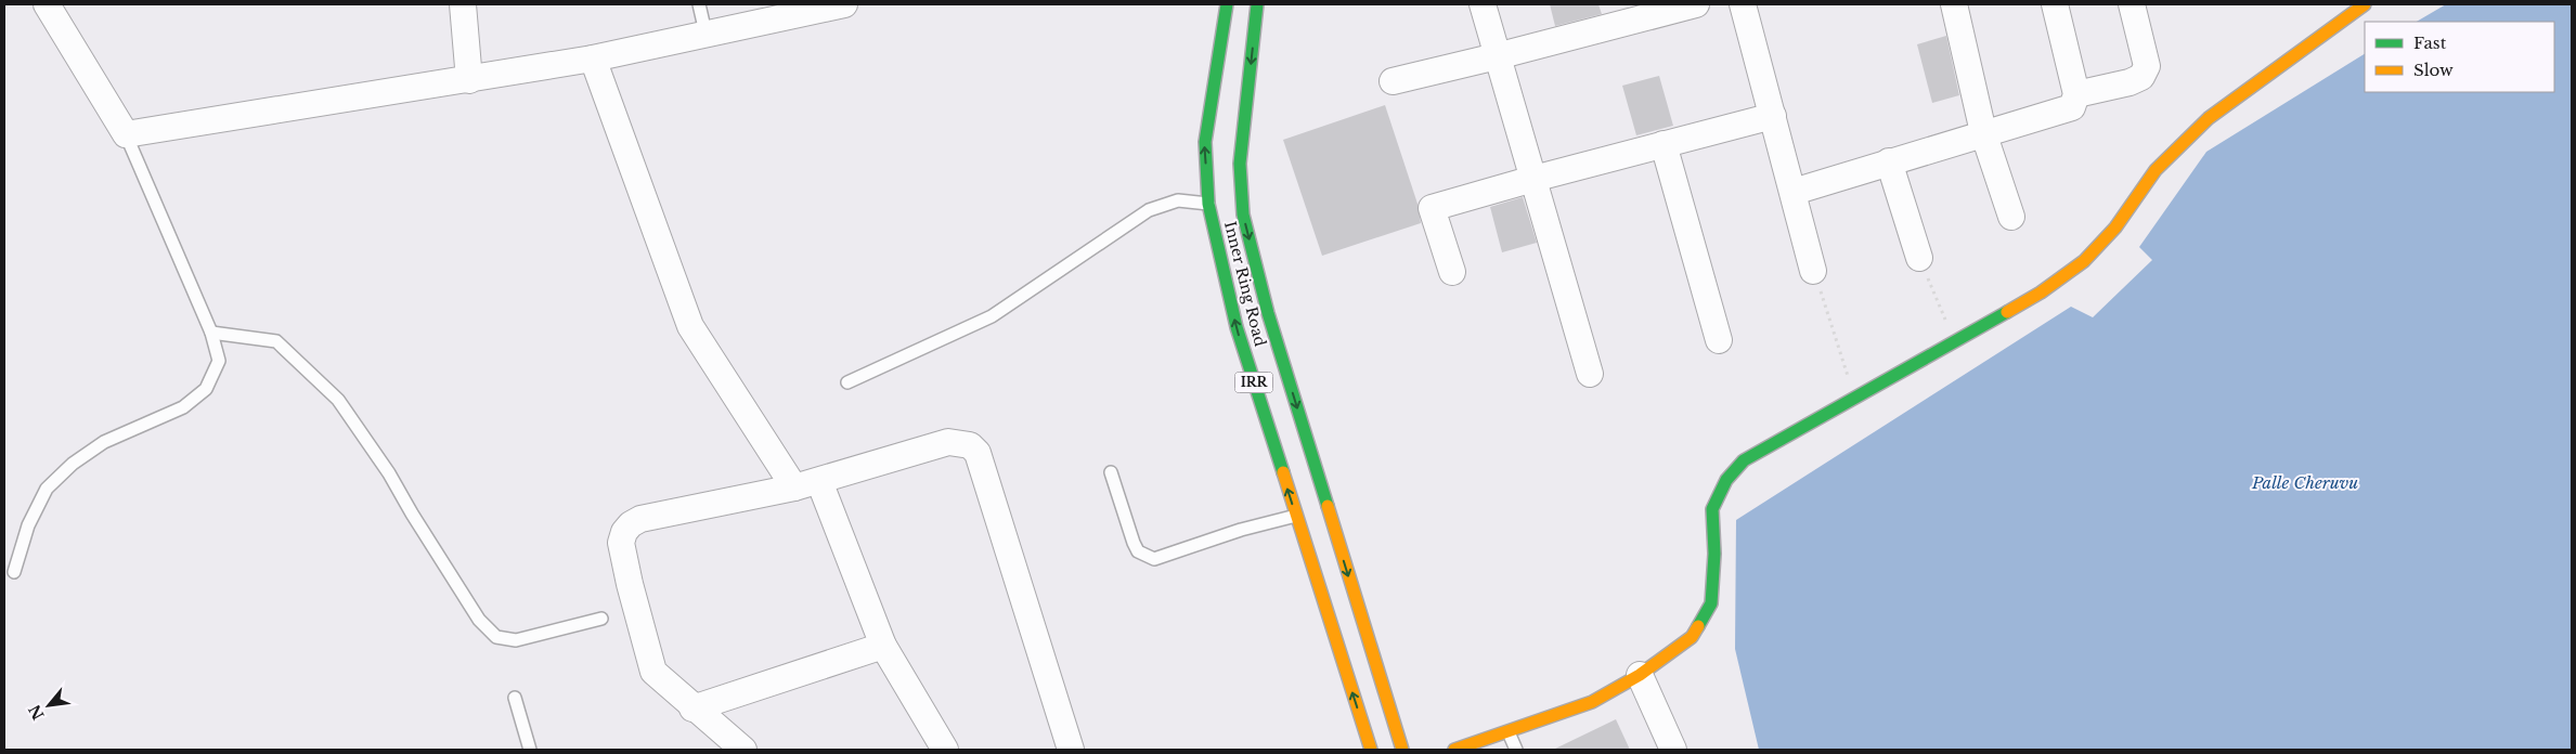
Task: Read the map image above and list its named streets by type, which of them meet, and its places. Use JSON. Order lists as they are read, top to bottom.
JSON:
{
  "streets": {
    "main road": ["Inner Ring Road", "IRR"]
  },
  "water": ["Palle Cheruvu"],
  "legend": ["Fast", "Slow"],
  "north": "bottom left"
}
